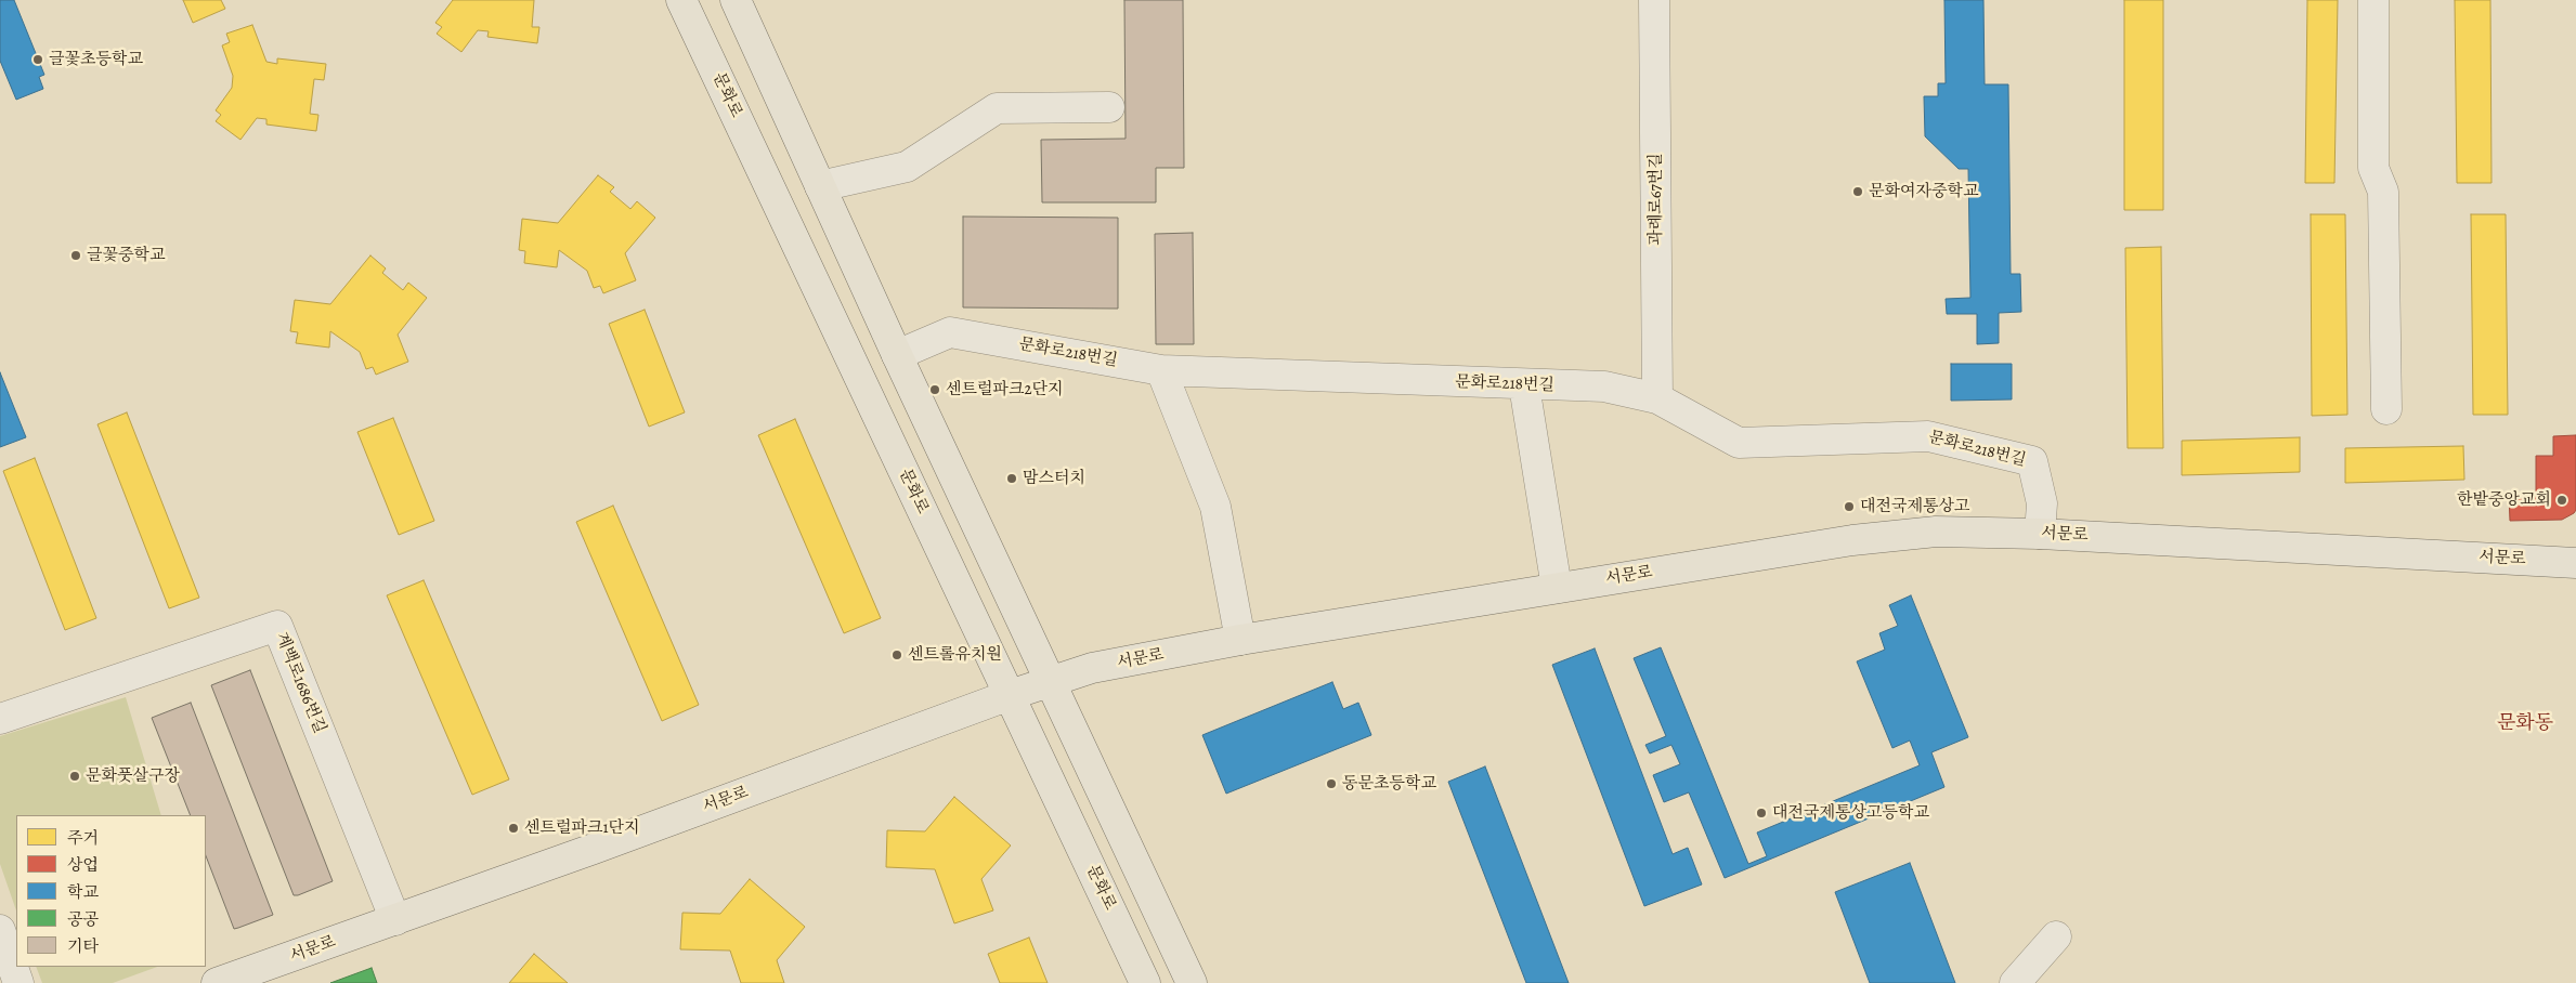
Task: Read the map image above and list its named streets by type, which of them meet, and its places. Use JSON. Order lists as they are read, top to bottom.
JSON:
{
  "streets": {
    "main road": ["문화로", "서문로"],
    "street": ["과례로67번길", "문화로218번길", "계백로1686번길"]
  },
  "crossings": [
    ["문화로", "서문로"],
    ["과례로67번길", "문화로218번길"],
    ["문화로218번길", "서문로"],
    ["서문로", "계백로1686번길"]
  ],
  "districts": ["문화동"],
  "places": [
    "글꽃초등학교",
    "문화여자중학교",
    "글꽃중학교",
    "센트럴파크2단지",
    "맘스터치",
    "한밭중앙교회",
    "대전국제통상고",
    "센트롤유치원",
    "문화풋살구장",
    "동문초등학교",
    "대전국제통상고등학교",
    "센트럴파크1단지"
  ],
  "legend": [
    "주거",
    "상업",
    "학교",
    "공공",
    "기타"
  ]
}
